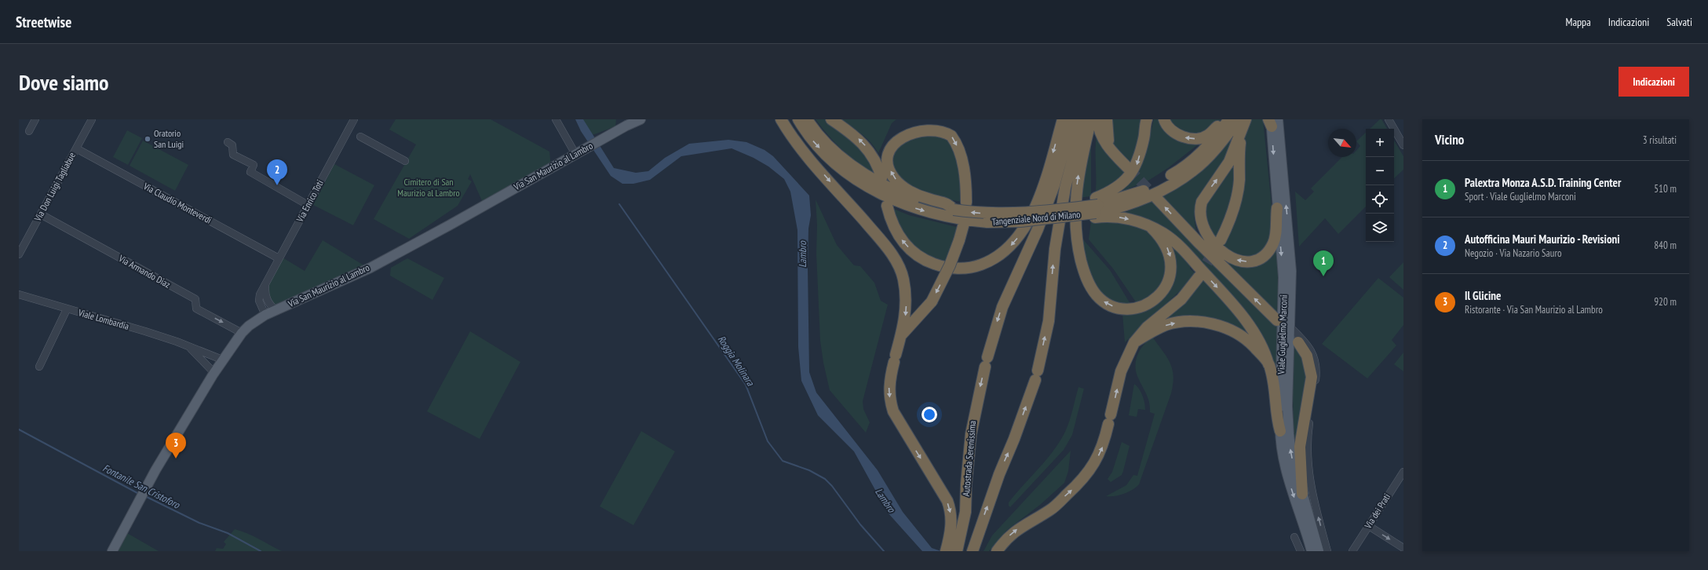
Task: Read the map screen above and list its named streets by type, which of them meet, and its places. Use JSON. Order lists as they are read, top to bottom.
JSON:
{
  "streets": {
    "highway": ["Tangenziale Nord di Milano", "Autostrada Serenissima"],
    "main road": ["Via San Maurizio al Lambro", "Viale Guglielmo Marconi"],
    "street": [
      "Via Don Luigi Tagliabue",
      "Via Enrico Toti",
      "Via Claudio Monteverdi",
      "Via Armando Diaz",
      "Viale Lombardia",
      "Via dei Prati"
    ]
  },
  "crossings": [
    ["Via San Maurizio al Lambro", "Via Enrico Toti"],
    ["Via San Maurizio al Lambro", "Via Armando Diaz"],
    ["Via San Maurizio al Lambro", "Viale Lombardia"],
    ["Via Don Luigi Tagliabue", "Via Claudio Monteverdi"],
    ["Via Don Luigi Tagliabue", "Via Armando Diaz"],
    ["Via Enrico Toti", "Via Claudio Monteverdi"]
  ],
  "one_way": ["Via Armando Diaz"],
  "water": ["Lambro", "Roggia Molinara", "Fontanile San Cristoforo"],
  "parks": ["Cimitero di San Maurizio al Lambro"],
  "places": ["Oratorio San Luigi"],
  "north": "bottom right",
  "page": {
    "header": "Streetwise",
    "nav": ["Mappa", "Indicazioni", "Salvati"],
    "buttons": "Indicazioni",
    "title": "Dove siamo",
    "heading": ["Vicino", "3 risultati"],
    "map_buttons": ["+", "−"],
    "pins": ["2", "1", "3"],
    "list": [
      {
        "mark": "1",
        "name": "Palextra Monza A.S.D. Training Center",
        "note": "Sport · Viale Guglielmo Marconi",
        "value": "510 m"
      },
      {
        "mark": "2",
        "name": "Autofficina Mauri Maurizio - Revisioni",
        "note": "Negozio · Via Nazario Sauro",
        "value": "840 m"
      },
      {
        "mark": "3",
        "name": "Il Glicine",
        "note": "Ristorante · Via San Maurizio al Lambro",
        "value": "920 m"
      }
    ]
  }
}
